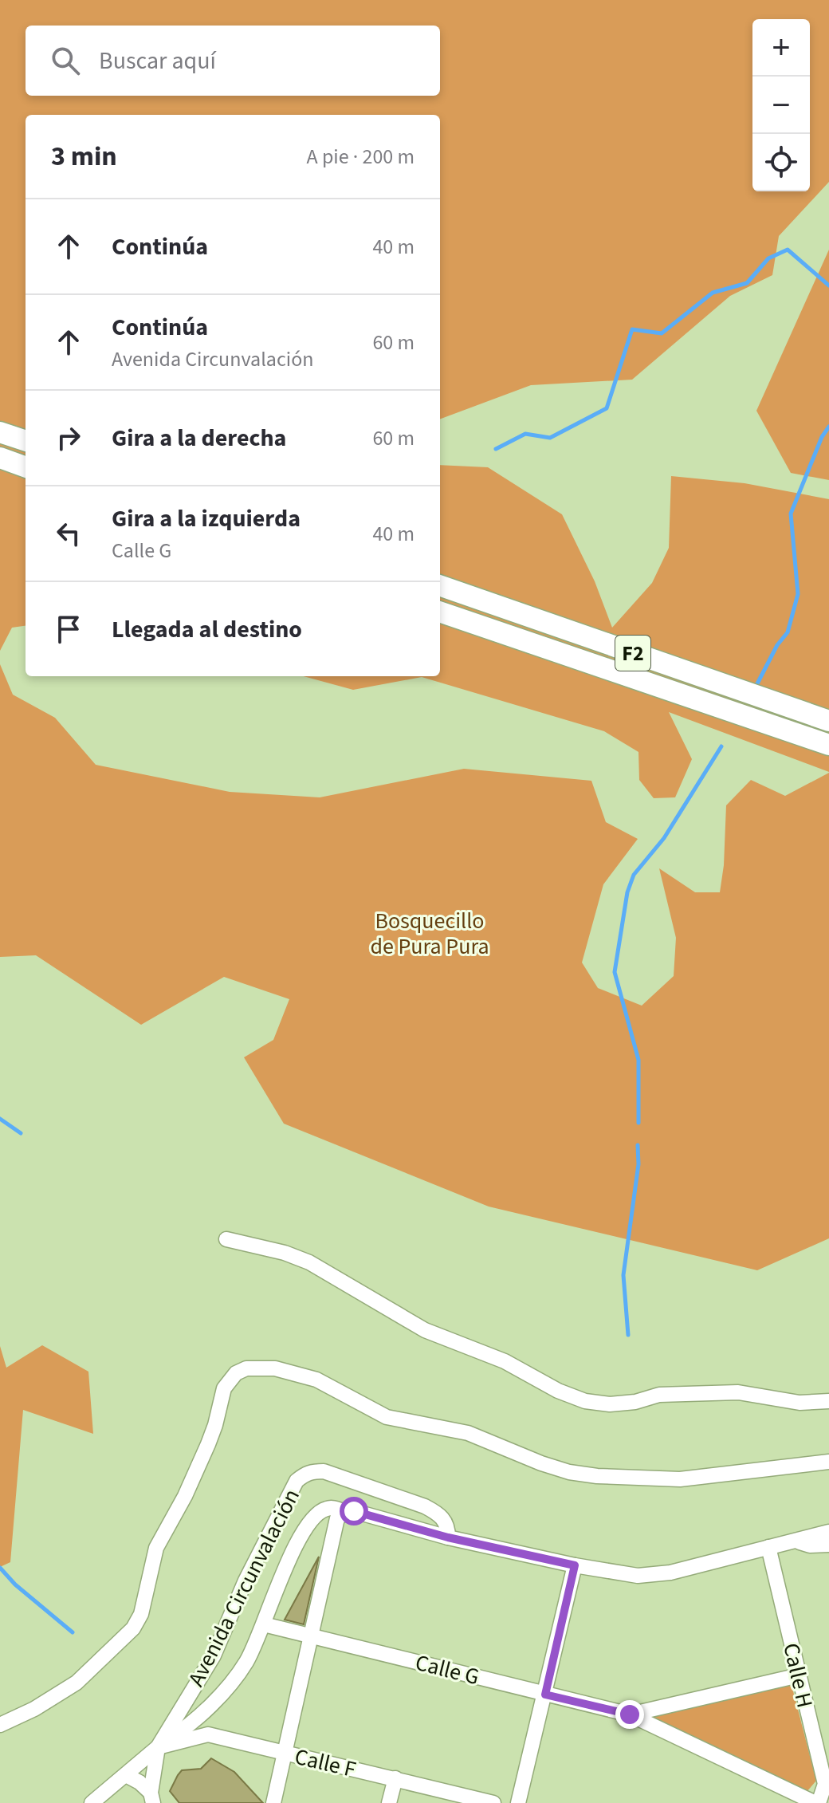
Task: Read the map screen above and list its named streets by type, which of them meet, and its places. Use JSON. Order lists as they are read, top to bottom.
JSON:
{
  "streets": {
    "highway": ["F2"],
    "street": [
      "Avenida Circunvalación",
      "Calle G",
      "Calle H",
      "Calle F"
    ]
  },
  "crossings": [
    ["Avenida Circunvalación", "Calle F"],
    ["Calle G", "Calle H"]
  ],
  "parks": ["Bosquecillo de Pura Pura"],
  "page": {
    "map_buttons": ["+", "−"],
    "search": "Buscar aquí",
    "heading": ["3 min", "A pie · 200 m"],
    "list": [
      ["Continúa", "40 m"],
      ["Continúa", "Avenida Circunvalación", "60 m"],
      ["Gira a la derecha", "60 m"],
      ["Gira a la izquierda", "Calle G", "40 m"],
      "Llegada al destino"
    ]
  }
}
